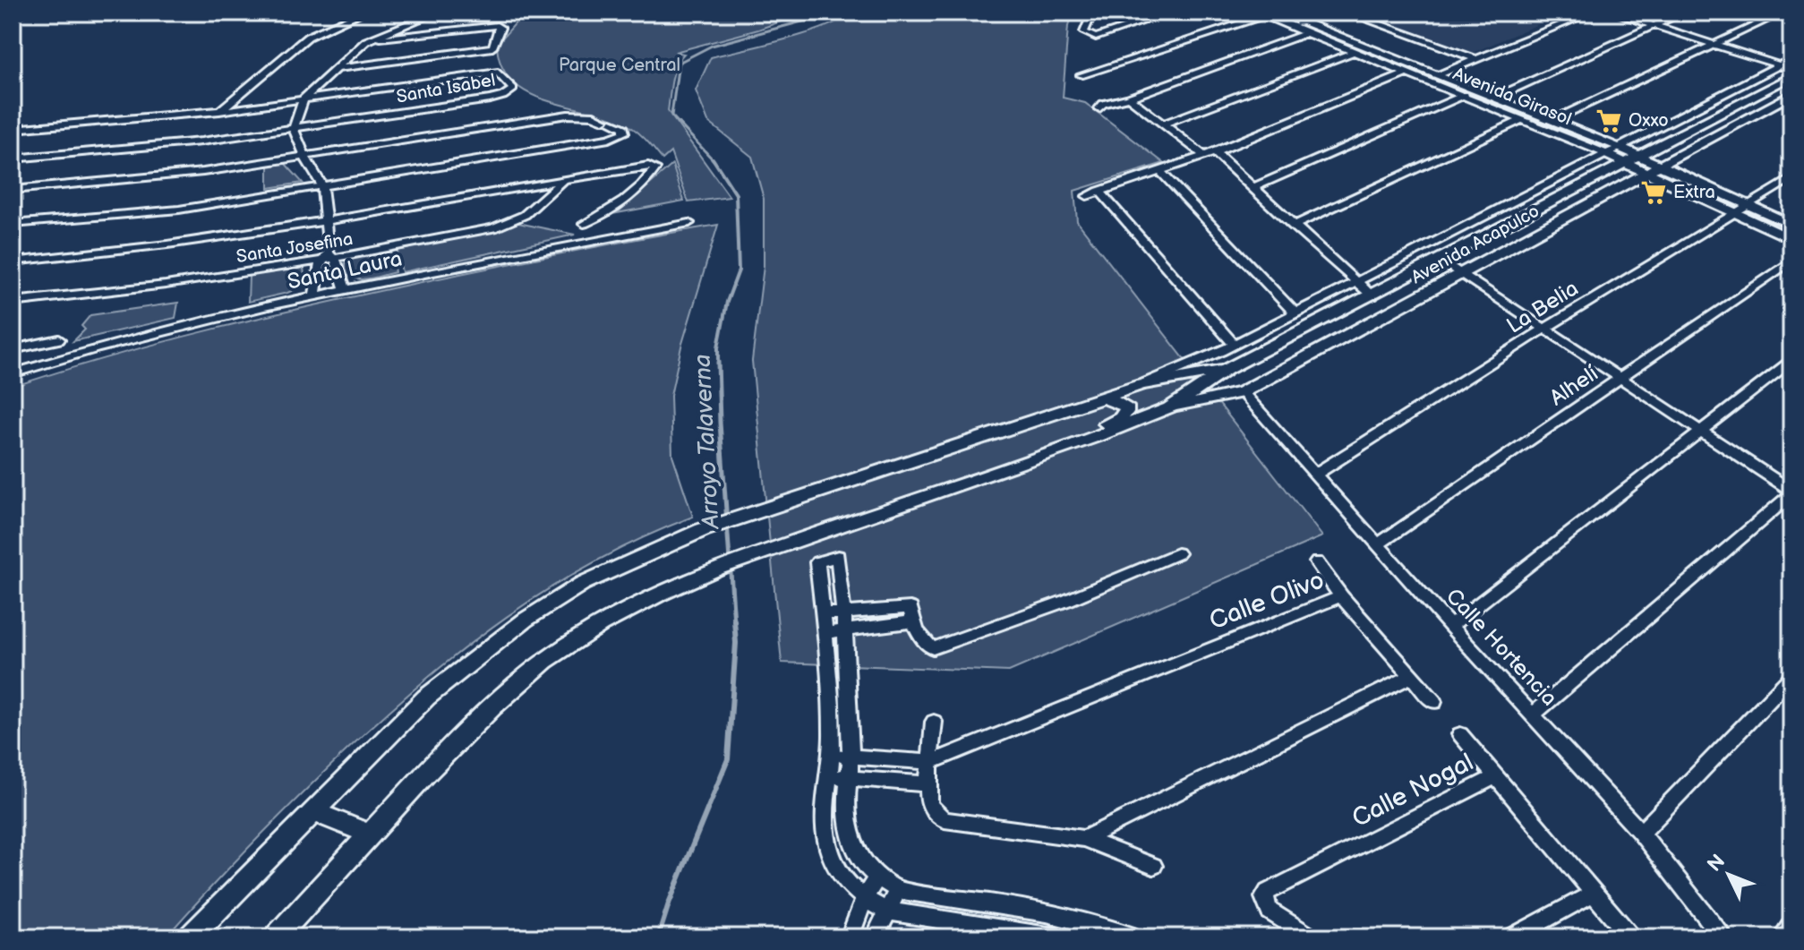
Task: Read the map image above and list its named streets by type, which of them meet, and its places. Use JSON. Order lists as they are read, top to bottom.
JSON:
{
  "streets": {
    "street": [
      "Santa Isabel",
      "Avenida Girasol",
      "Avenida Acapulco",
      "Santa Josefina",
      "Santa Laura",
      "La Belia",
      "Alhelí",
      "Calle Olivo",
      "Calle Hortencia",
      "Calle Nogal"
    ]
  },
  "crossings": [
    ["Avenida Girasol", "Avenida Acapulco"],
    ["Avenida Girasol", "La Belia"],
    ["Avenida Acapulco", "Calle Hortencia"],
    ["La Belia", "Calle Hortencia"],
    ["Alhelí", "Calle Hortencia"]
  ],
  "water": ["Arroyo Talaverna"],
  "parks": ["Parque Central"],
  "places": {
    "supermarket": ["Oxxo", "Extra"]
  },
  "north": "top left"
}
